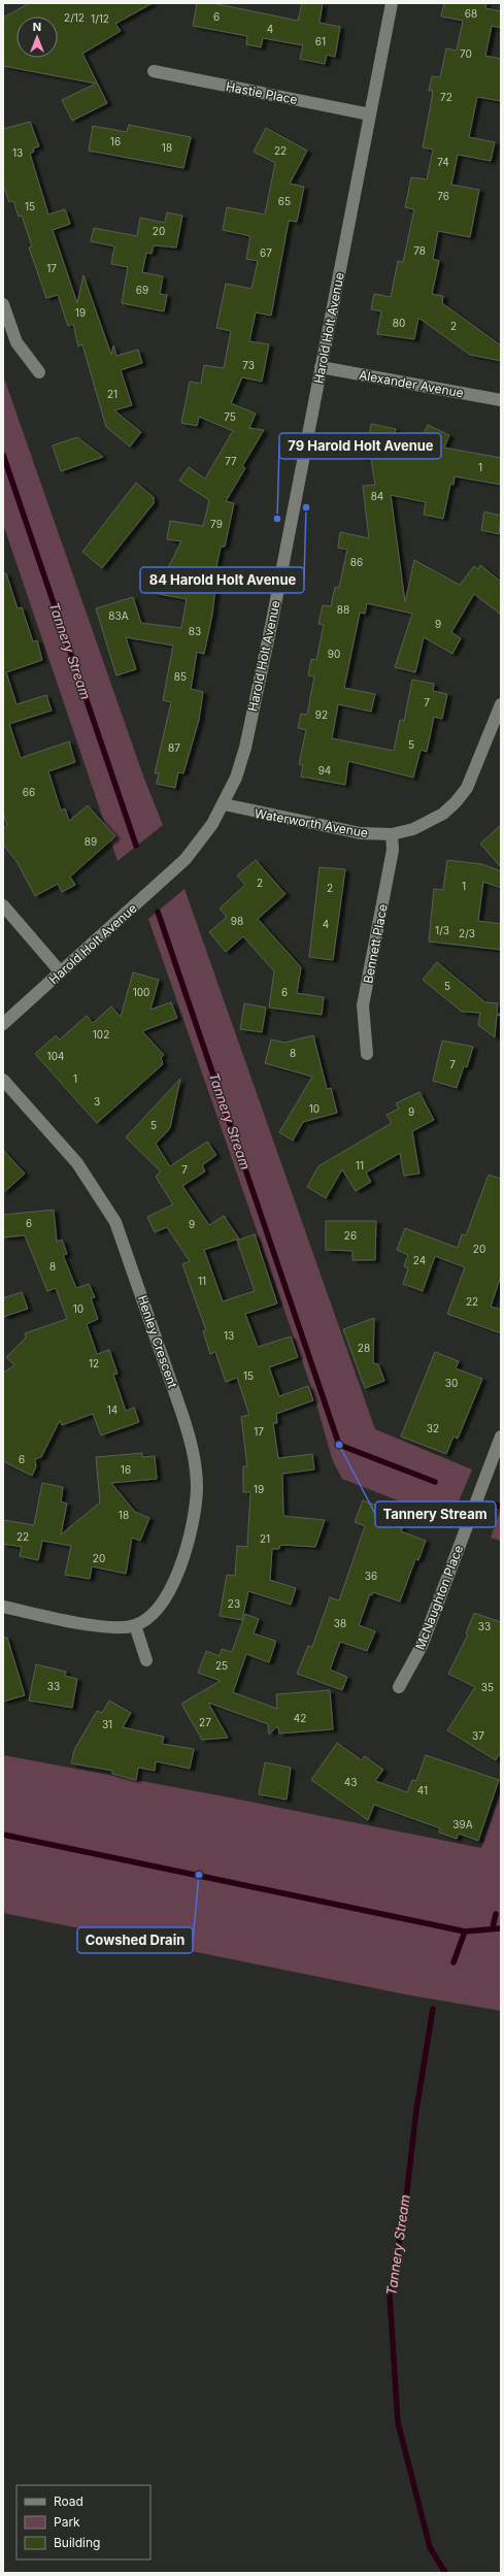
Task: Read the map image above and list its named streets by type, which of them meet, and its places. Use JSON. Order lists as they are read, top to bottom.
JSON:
{
  "streets": {
    "street": [
      "Hastie Place",
      "Harold Holt Avenue",
      "Alexander Avenue",
      "Waterworth Avenue",
      "Bennett Place",
      "Henley Crescent",
      "McNaughton Place"
    ]
  },
  "crossings": [
    ["Hastie Place", "Harold Holt Avenue"],
    ["Harold Holt Avenue", "Alexander Avenue"],
    ["Harold Holt Avenue", "Waterworth Avenue"],
    ["Waterworth Avenue", "Bennett Place"]
  ],
  "water": ["Tannery Stream"],
  "places": [
    "84 Harold Holt Avenue",
    "79 Harold Holt Avenue",
    "Tannery Stream",
    "Cowshed Drain"
  ],
  "house_numbers": [
    "68",
    "6",
    "2/12",
    "1/12",
    "4",
    "61",
    "70",
    "72",
    "16",
    "18",
    "22",
    "13",
    "74",
    "76",
    "65",
    "15",
    "20",
    "78",
    "67",
    "17",
    "69",
    "19",
    "80",
    "2",
    "73",
    "21",
    "75",
    "77",
    "1",
    "84",
    "79",
    "86",
    "88",
    "83A",
    "9",
    "83",
    "90",
    "85",
    "7",
    "92",
    "5",
    "87",
    "94",
    "66",
    "89",
    "2",
    "1",
    "2",
    "98",
    "4",
    "1/3",
    "2/3",
    "5",
    "100",
    "6",
    "102",
    "8",
    "104",
    "7",
    "1",
    "3",
    "10",
    "9",
    "5",
    "11",
    "7",
    "6",
    "9",
    "26",
    "20",
    "24",
    "8",
    "11",
    "22",
    "10",
    "13",
    "28",
    "12",
    "15",
    "30",
    "14",
    "32",
    "17",
    "6",
    "16",
    "19",
    "18",
    "22",
    "21",
    "20",
    "36",
    "23",
    "38",
    "33",
    "25",
    "33",
    "35",
    "42",
    "27",
    "31",
    "37",
    "43",
    "41",
    "39A"
  ],
  "legend": ["Road", "Park", "Building"],
  "north": "top"
}
